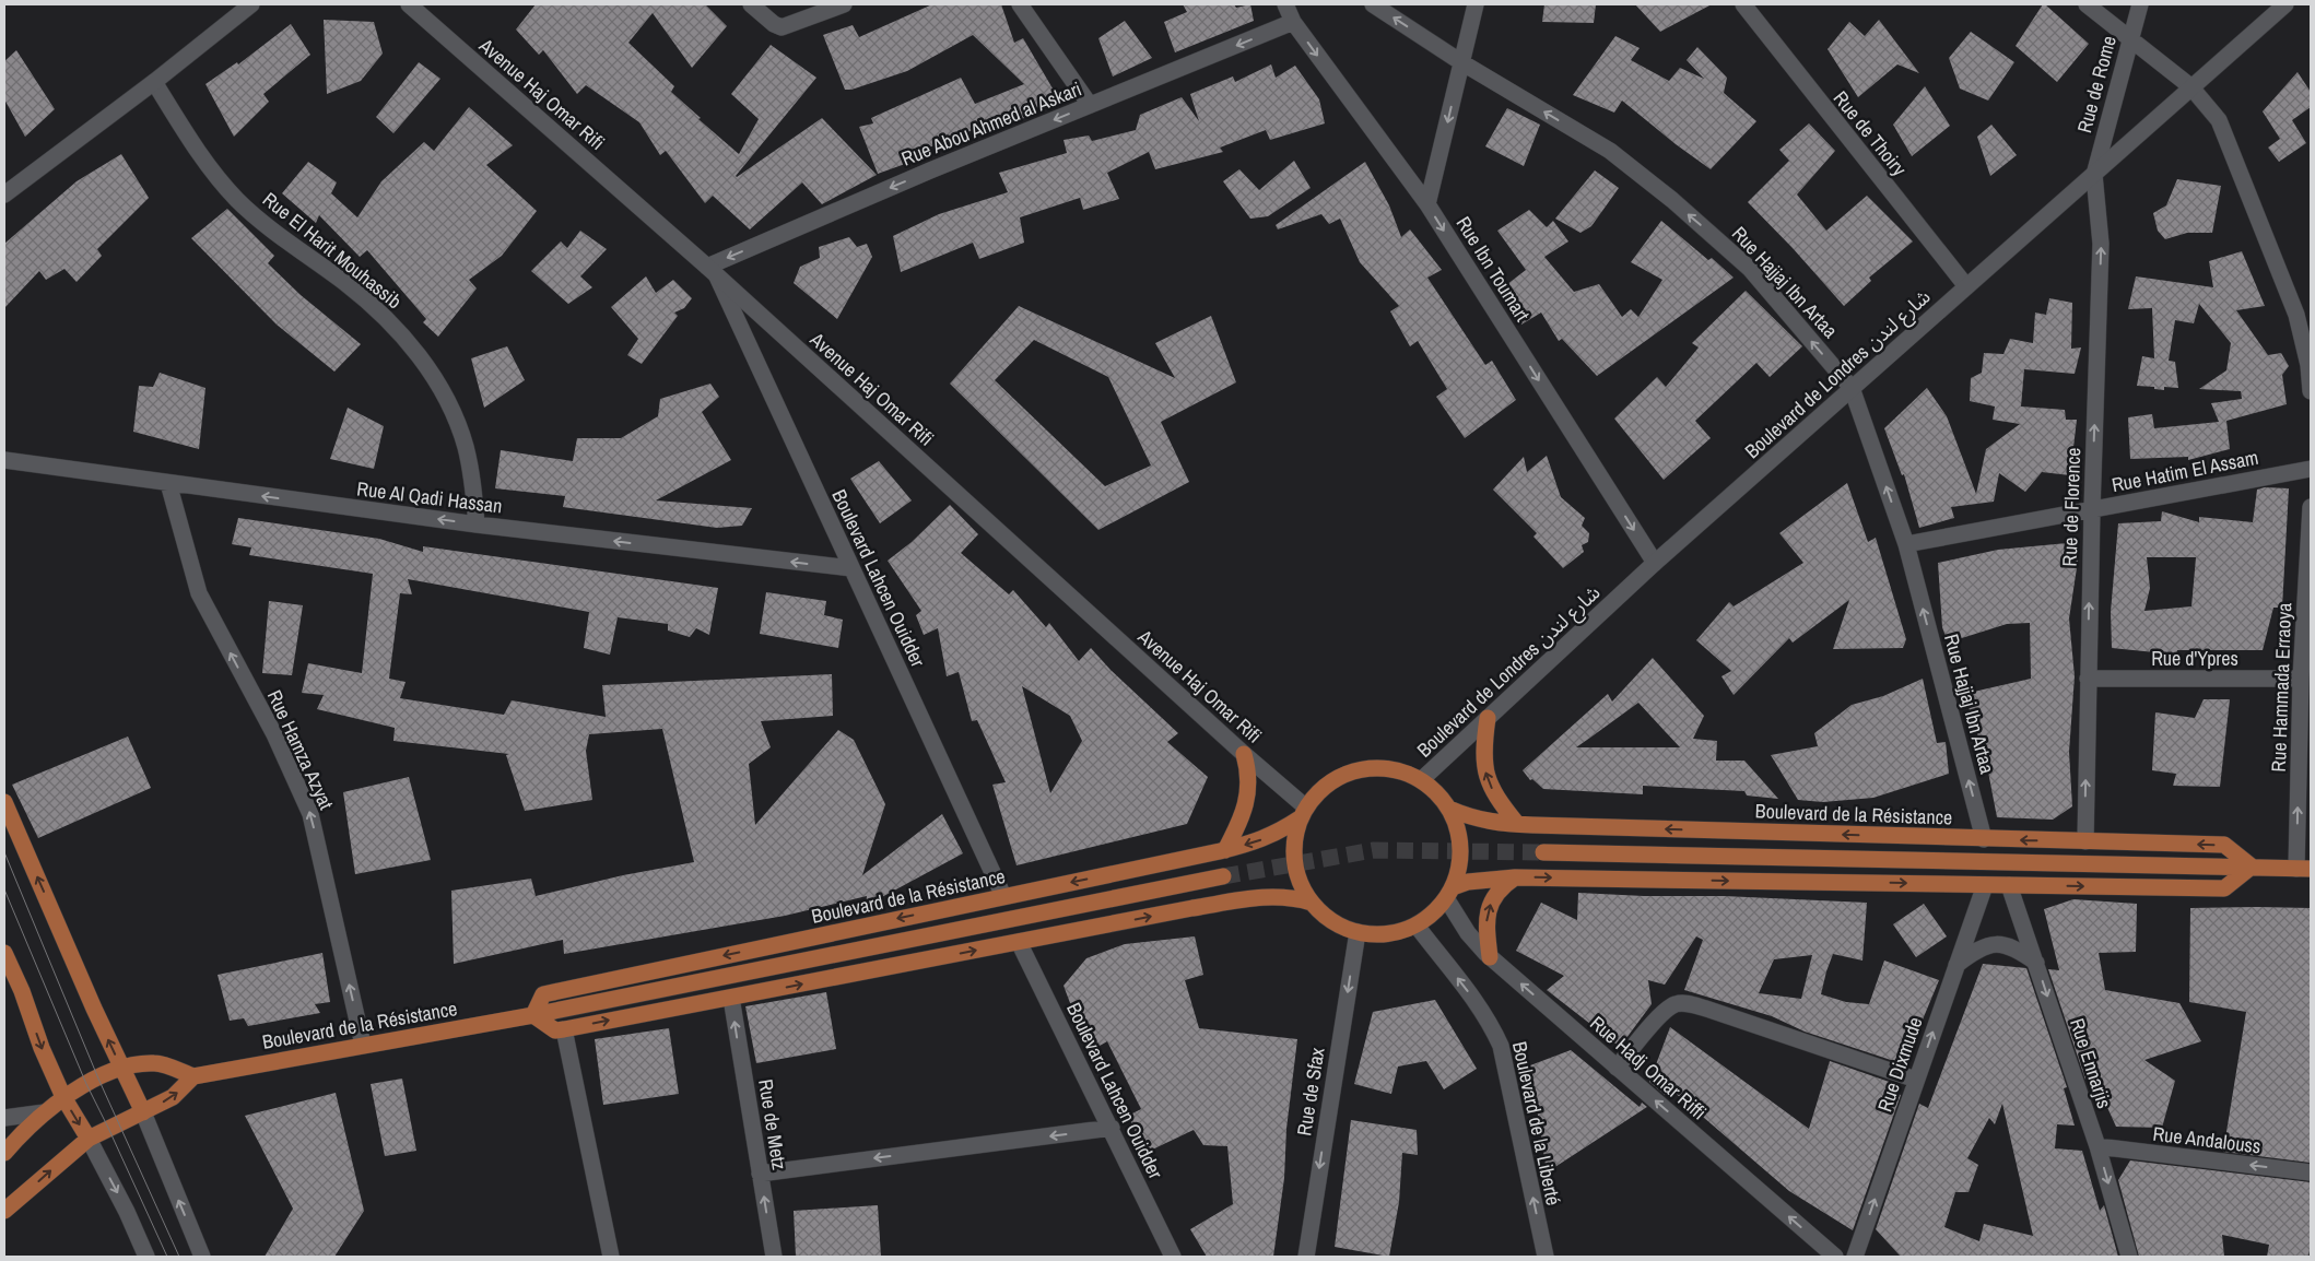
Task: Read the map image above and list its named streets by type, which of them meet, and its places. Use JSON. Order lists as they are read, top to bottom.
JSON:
{
  "streets": {
    "main road": ["Boulevard de la Résistance"],
    "street": [
      "Rue de Rome",
      "Avenue Haj Omar Rifi",
      "Rue Abou Ahmed al Askari",
      "Rue de Thoiry",
      "Rue El Harit Mouhassib",
      "Rue Ibn Toumart",
      "Rue Hajjaj Ibn Artaa",
      "Boulevard de Londres شارع لندن",
      "Rue Hatim El Assam",
      "Rue Al Qadi Hassan",
      "Rue de Florence",
      "Boulevard Lahcen Ouidder",
      "Rue d'Ypres",
      "Rue Hammada Erraoya",
      "Rue Hamza Azyat",
      "Rue Ennarjis",
      "Rue Dixmude",
      "Rue Hadj Omar Riffi",
      "Rue de Sfax",
      "Boulevard de la Liberté",
      "Rue de Metz",
      "Rue Andalouss"
    ]
  },
  "crossings": [
    ["Rue de Rome", "Boulevard de Londres شارع لندن"],
    ["Rue de Rome", "Rue de Florence"],
    ["Avenue Haj Omar Rifi", "Rue Abou Ahmed al Askari"],
    ["Avenue Haj Omar Rifi", "Boulevard de Londres شارع لندن"],
    ["Avenue Haj Omar Rifi", "Boulevard Lahcen Ouidder"],
    ["Avenue Haj Omar Rifi", "Boulevard de la Résistance"],
    ["Avenue Haj Omar Rifi", "Rue Hadj Omar Riffi"],
    ["Avenue Haj Omar Rifi", "Rue de Sfax"],
    ["Avenue Haj Omar Rifi", "Boulevard de la Liberté"],
    ["Rue Abou Ahmed al Askari", "Rue Ibn Toumart"],
    ["Rue Abou Ahmed al Askari", "Boulevard Lahcen Ouidder"],
    ["Rue de Thoiry", "Boulevard de Londres شارع لندن"],
    ["Rue El Harit Mouhassib", "Rue Al Qadi Hassan"],
    ["Rue Ibn Toumart", "Boulevard de Londres شارع لندن"],
    ["Rue Hajjaj Ibn Artaa", "Boulevard de Londres شارع لندن"],
    ["Rue Hajjaj Ibn Artaa", "Rue Hatim El Assam"],
    ["Rue Hajjaj Ibn Artaa", "Boulevard de la Résistance"],
    ["Boulevard de Londres شارع لندن", "Rue de Florence"],
    ["Boulevard de Londres شارع لندن", "Boulevard de la Résistance"],
    ["Boulevard de Londres شارع لندن", "Rue Hadj Omar Riffi"],
    ["Boulevard de Londres شارع لندن", "Rue de Sfax"],
    ["Boulevard de Londres شارع لندن", "Boulevard de la Liberté"],
    ["Rue Hatim El Assam", "Rue de Florence"],
    ["Rue Al Qadi Hassan", "Boulevard Lahcen Ouidder"],
    ["Rue Al Qadi Hassan", "Rue Hamza Azyat"],
    ["Rue de Florence", "Rue d'Ypres"],
    ["Rue de Florence", "Boulevard de la Résistance"],
    ["Boulevard Lahcen Ouidder", "Boulevard de la Résistance"],
    ["Rue d'Ypres", "Rue Hammada Erraoya"],
    ["Rue Hamza Azyat", "Boulevard de la Résistance"],
    ["Boulevard de la Résistance", "Rue Hadj Omar Riffi"],
    ["Boulevard de la Résistance", "Rue de Sfax"],
    ["Boulevard de la Résistance", "Boulevard de la Liberté"],
    ["Rue Ennarjis", "Rue Andalouss"],
    ["Rue Hadj Omar Riffi", "Rue de Sfax"],
    ["Rue Hadj Omar Riffi", "Boulevard de la Liberté"],
    ["Rue de Sfax", "Boulevard de la Liberté"]
  ],
  "one_way": [
    "Rue Abou Ahmed al Askari",
    "Rue Ibn Toumart",
    "Rue Hajjaj Ibn Artaa",
    "Rue Al Qadi Hassan",
    "Rue de Florence",
    "Rue Hammada Erraoya",
    "Rue Hamza Azyat",
    "Rue Ennarjis",
    "Rue Dixmude",
    "Rue Hadj Omar Riffi",
    "Rue de Sfax",
    "Boulevard de la Liberté",
    "Rue de Metz",
    "Rue Andalouss"
  ]
}
